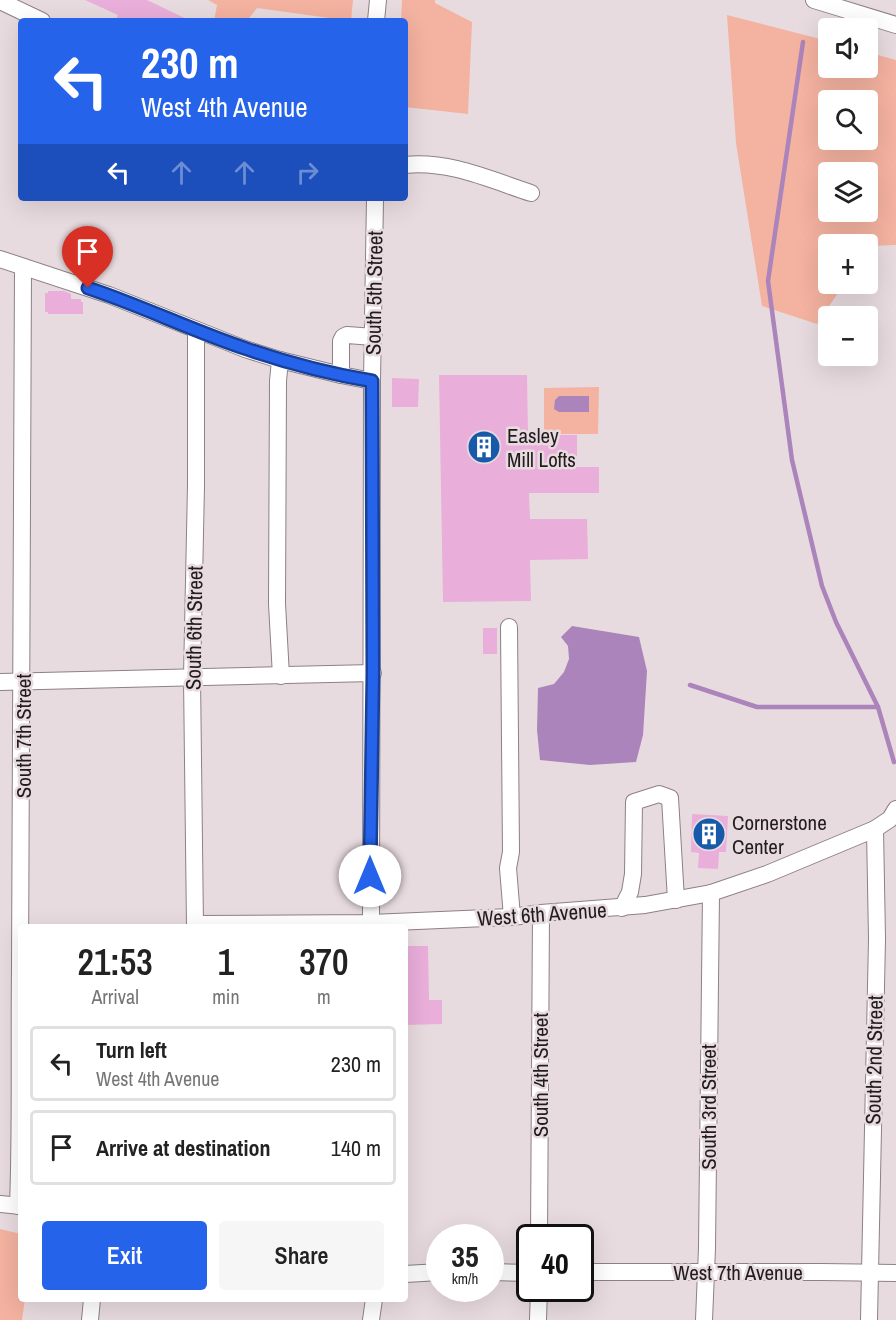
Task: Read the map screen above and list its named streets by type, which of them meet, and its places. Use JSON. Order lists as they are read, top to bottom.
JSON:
{
  "streets": {
    "street": [
      "South 5th Street",
      "South 6th Street",
      "South 7th Street",
      "West 6th Avenue",
      "South 2nd Street",
      "South 4th Street",
      "South 3rd Street",
      "West 7th Avenue"
    ]
  },
  "crossings": [
    ["West 6th Avenue", "South 2nd Street"],
    ["West 6th Avenue", "South 4th Street"],
    ["West 6th Avenue", "South 3rd Street"],
    ["South 2nd Street", "West 7th Avenue"],
    ["South 3rd Street", "West 7th Avenue"]
  ],
  "places": {
    "building": ["Easley Mill Lofts", "Cornerstone Center"]
  },
  "page": {
    "map_buttons": ["+", "−"],
    "turn": ["230 m", "West 4th Avenue"],
    "eta": [
      "21:53",
      "Arrival",
      "1",
      "min",
      "370",
      "m"
    ],
    "list": [
      {
        "name": "Turn left",
        "note": "West 4th Avenue",
        "value": "230 m"
      },
      {
        "name": "Arrive at destination",
        "value": "140 m"
      }
    ],
    "buttons": ["Exit", "Share"],
    "speed": "35 km/h",
    "limit": "40"
  }
}
